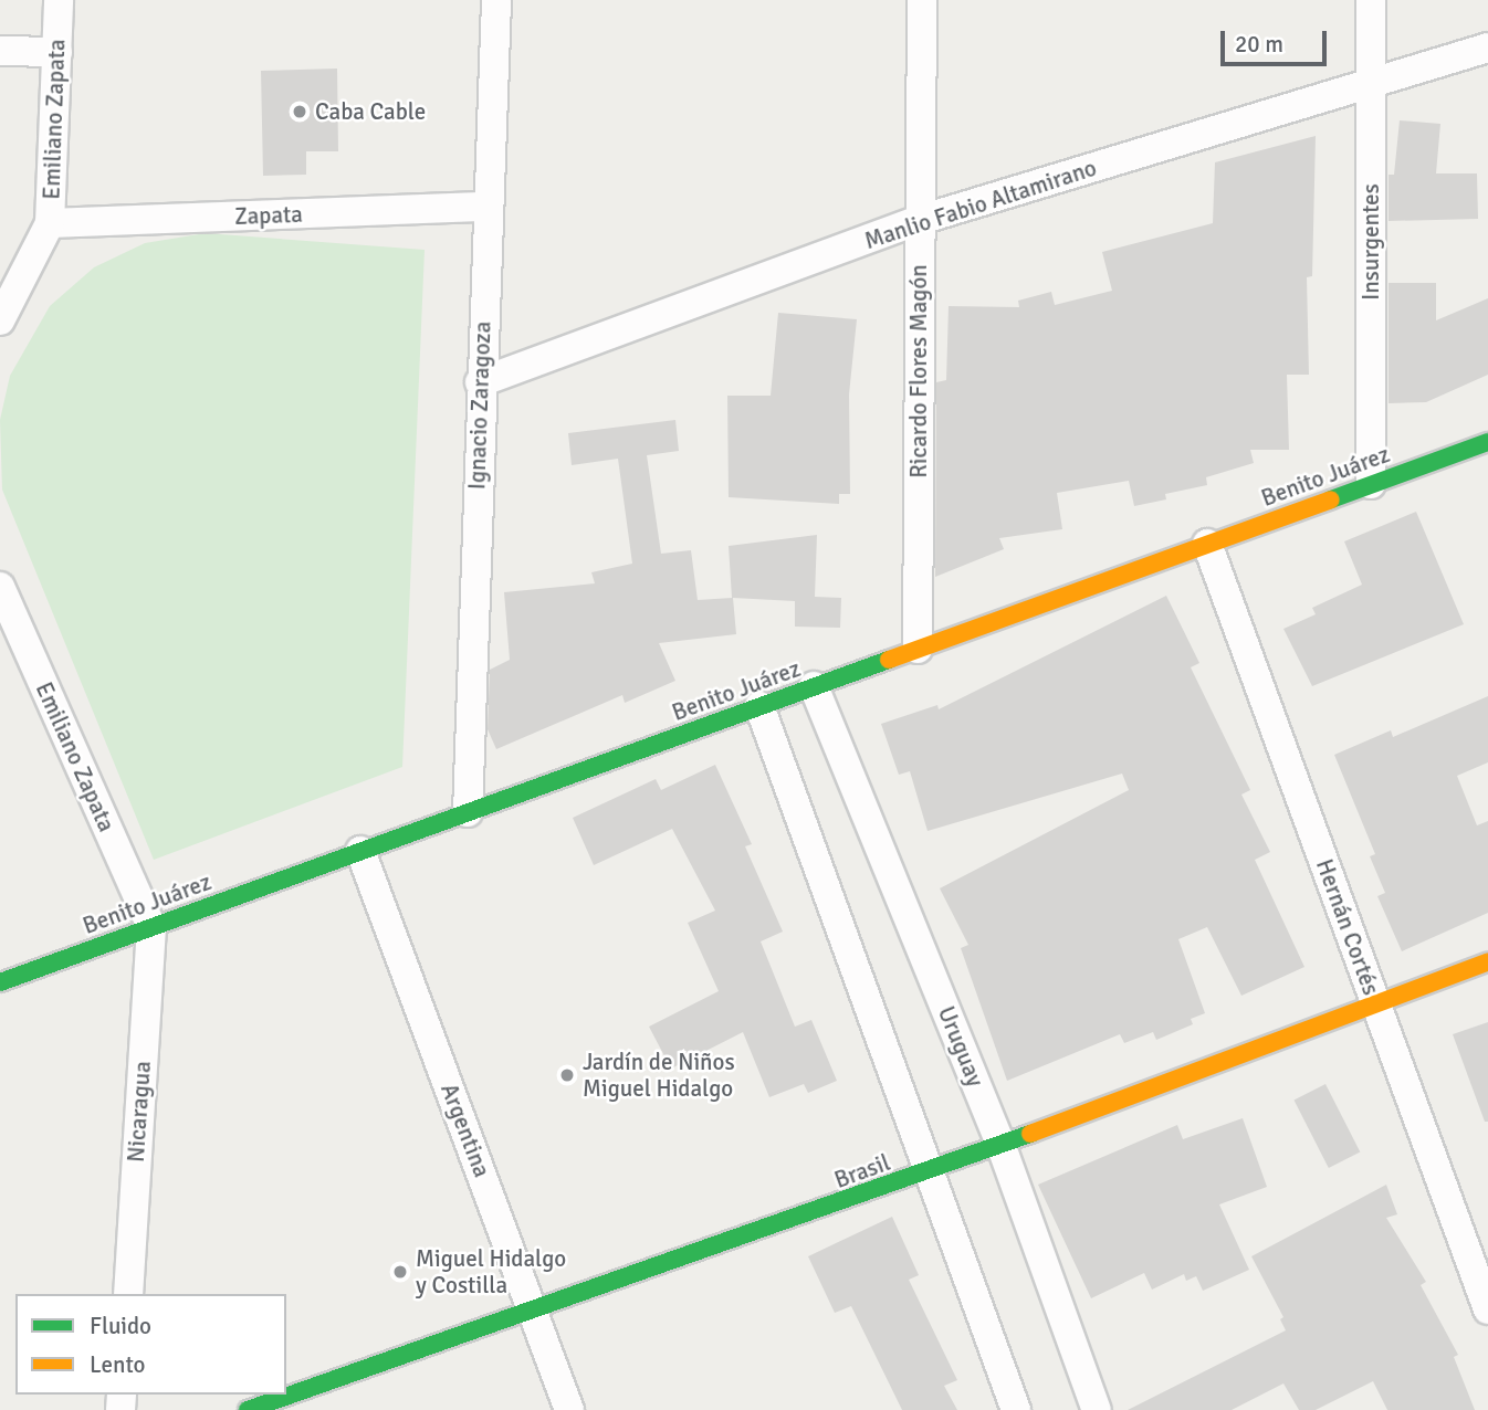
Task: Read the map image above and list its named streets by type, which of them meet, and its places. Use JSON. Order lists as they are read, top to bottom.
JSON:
{
  "streets": {
    "street": [
      "Emiliano Zapata",
      "Manlio Fabio Altamirano",
      "Zapata",
      "Insurgentes",
      "Ricardo Flores Magón",
      "Ignacio Zaragoza",
      "Benito Juárez",
      "Hernán Cortés",
      "Uruguay",
      "Nicaragua",
      "Argentina",
      "Brasil"
    ]
  },
  "crossings": [
    ["Emiliano Zapata", "Zapata"],
    ["Emiliano Zapata", "Benito Juárez"],
    ["Emiliano Zapata", "Nicaragua"],
    ["Manlio Fabio Altamirano", "Insurgentes"],
    ["Manlio Fabio Altamirano", "Ricardo Flores Magón"],
    ["Manlio Fabio Altamirano", "Ignacio Zaragoza"],
    ["Zapata", "Ignacio Zaragoza"],
    ["Insurgentes", "Benito Juárez"],
    ["Ricardo Flores Magón", "Benito Juárez"],
    ["Ignacio Zaragoza", "Benito Juárez"],
    ["Benito Juárez", "Hernán Cortés"],
    ["Benito Juárez", "Uruguay"],
    ["Benito Juárez", "Nicaragua"],
    ["Benito Juárez", "Argentina"],
    ["Hernán Cortés", "Brasil"],
    ["Uruguay", "Brasil"],
    ["Argentina", "Brasil"]
  ],
  "places": ["Caba Cable", "Jardín de Niños Miguel Hidalgo", "Miguel Hidalgo y Costilla"],
  "legend": ["Fluido", "Lento"],
  "scale_bar": "20 m"
}
